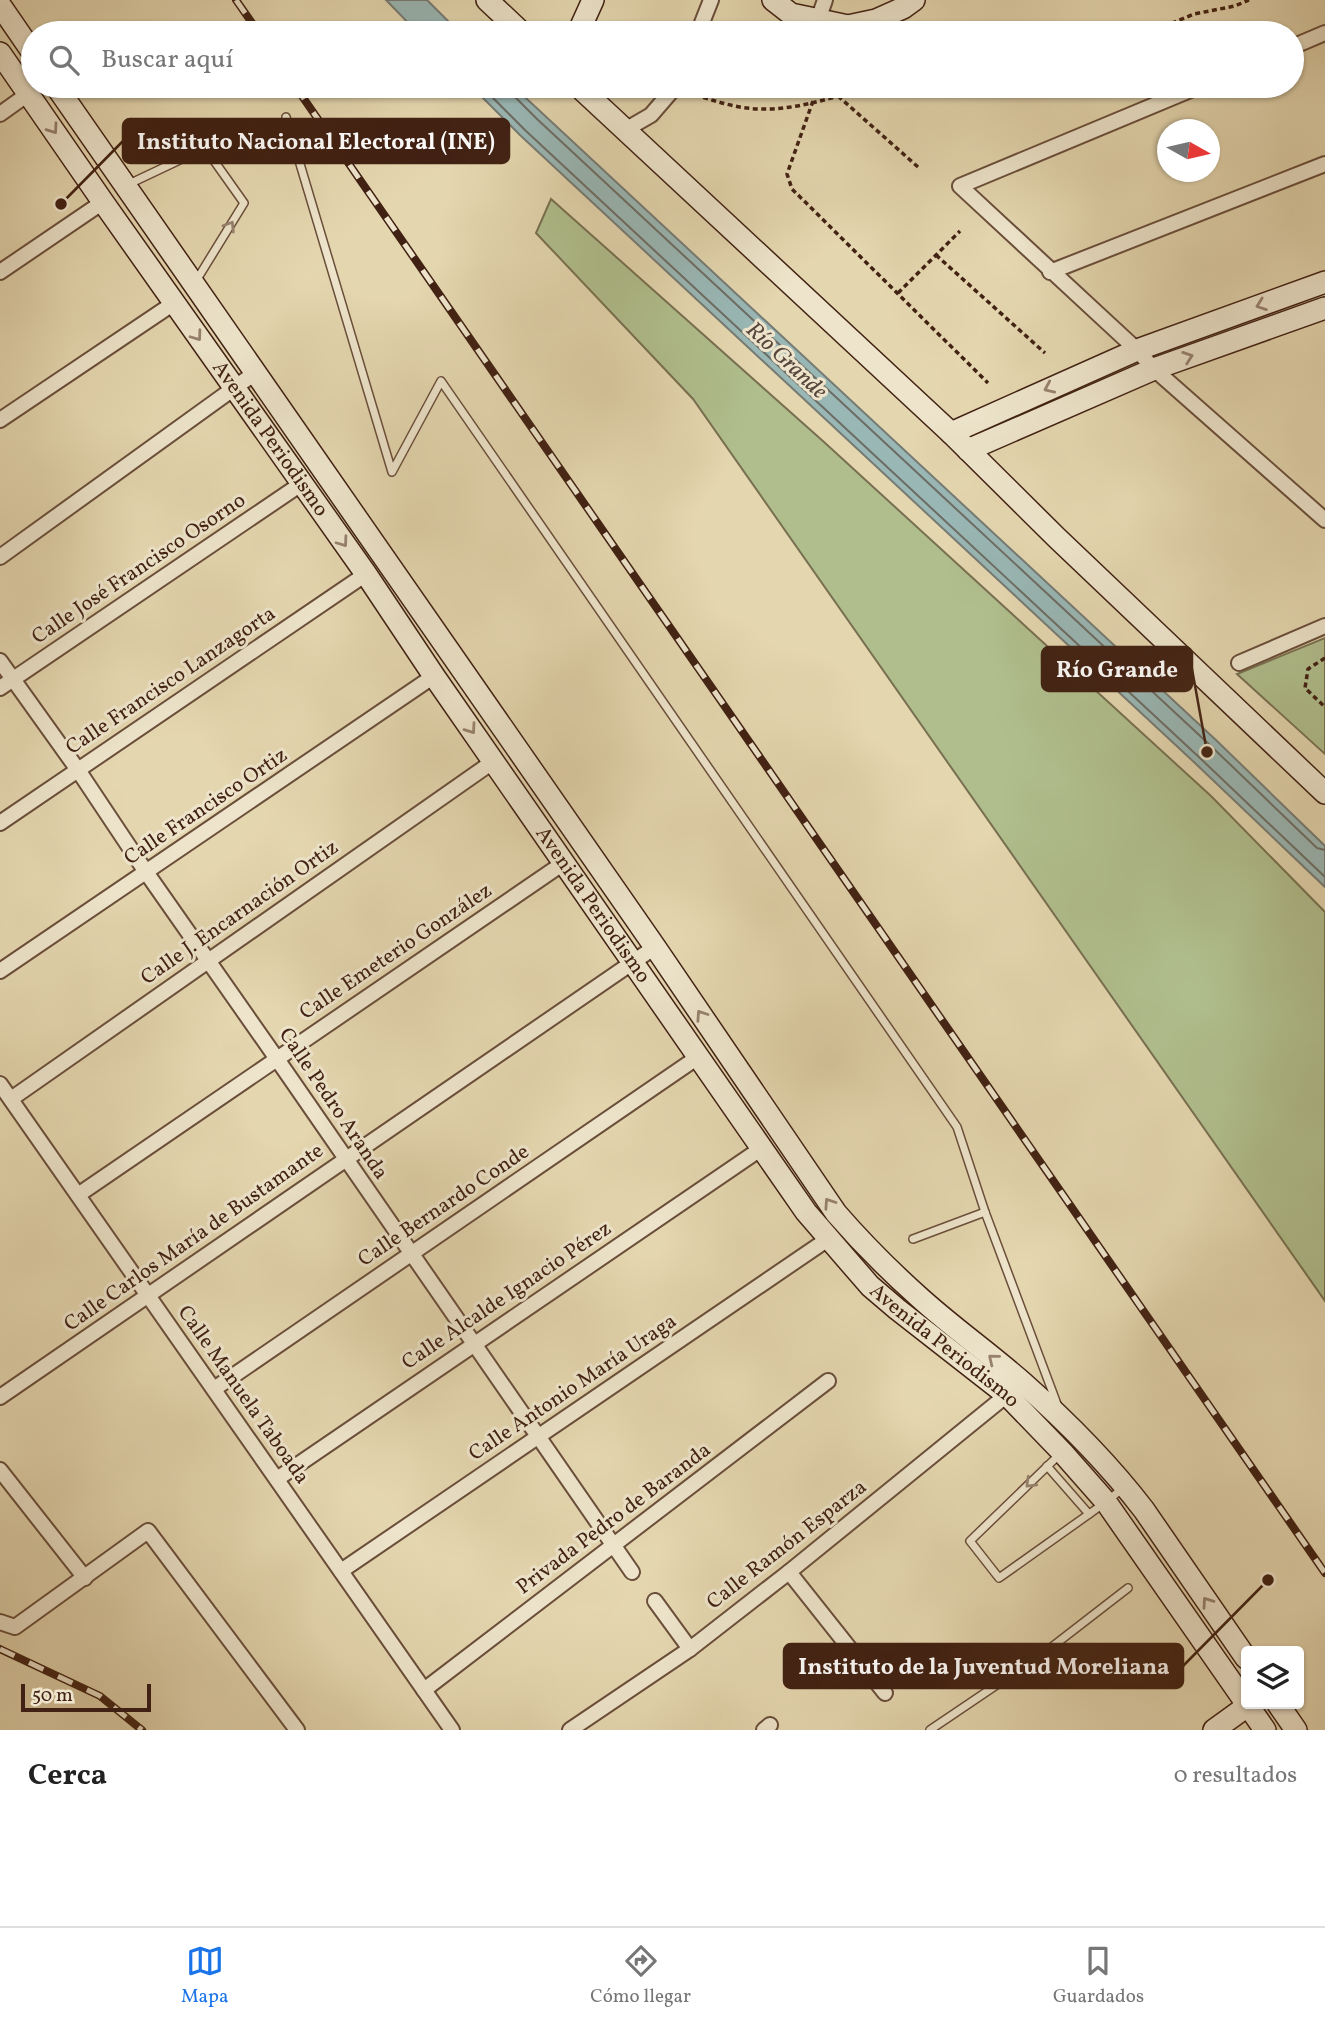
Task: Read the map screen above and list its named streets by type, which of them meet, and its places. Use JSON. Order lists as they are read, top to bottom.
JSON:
{
  "streets": {
    "street": [
      "Avenida Periodismo",
      "Calle José Francisco Osorno",
      "Calle Francisco Lanzagorta",
      "Calle Francisco Ortiz",
      "Calle J. Encarnación Ortiz",
      "Calle Emeterio González",
      "Calle Pedro Aranda",
      "Calle Bernardo Conde",
      "Calle Carlos María de Bustamante",
      "Calle Alcalde Ignacio Pérez",
      "Calle Antonio María Uraga",
      "Calle Manuela Taboada",
      "Privada Pedro de Baranda",
      "Calle Ramón Esparza"
    ]
  },
  "crossings": [
    ["Avenida Periodismo", "Calle José Francisco Osorno"],
    ["Avenida Periodismo", "Calle Francisco Lanzagorta"],
    ["Avenida Periodismo", "Calle Francisco Ortiz"],
    ["Avenida Periodismo", "Calle J. Encarnación Ortiz"],
    ["Avenida Periodismo", "Calle Emeterio González"],
    ["Avenida Periodismo", "Calle Bernardo Conde"],
    ["Avenida Periodismo", "Calle Carlos María de Bustamante"],
    ["Avenida Periodismo", "Calle Alcalde Ignacio Pérez"],
    ["Avenida Periodismo", "Calle Antonio María Uraga"],
    ["Avenida Periodismo", "Calle Ramón Esparza"],
    ["Calle José Francisco Osorno", "Calle Pedro Aranda"],
    ["Calle Francisco Lanzagorta", "Calle Pedro Aranda"],
    ["Calle Francisco Ortiz", "Calle Pedro Aranda"],
    ["Calle J. Encarnación Ortiz", "Calle Pedro Aranda"],
    ["Calle J. Encarnación Ortiz", "Calle Manuela Taboada"],
    ["Calle Emeterio González", "Calle Pedro Aranda"],
    ["Calle Emeterio González", "Calle Manuela Taboada"],
    ["Calle Pedro Aranda", "Calle Bernardo Conde"],
    ["Calle Pedro Aranda", "Calle Carlos María de Bustamante"],
    ["Calle Pedro Aranda", "Calle Alcalde Ignacio Pérez"],
    ["Calle Pedro Aranda", "Calle Antonio María Uraga"],
    ["Calle Pedro Aranda", "Privada Pedro de Baranda"],
    ["Calle Bernardo Conde", "Calle Manuela Taboada"],
    ["Calle Carlos María de Bustamante", "Calle Manuela Taboada"],
    ["Calle Alcalde Ignacio Pérez", "Calle Manuela Taboada"],
    ["Calle Antonio María Uraga", "Calle Manuela Taboada"],
    ["Calle Manuela Taboada", "Privada Pedro de Baranda"]
  ],
  "water": ["Río Grande"],
  "places": ["Instituto Nacional Electoral (INE)", "Río Grande", "Instituto de la Juventud Moreliana"],
  "scale_bar": "50 m",
  "north": "right",
  "page": {
    "search": "Buscar aquí",
    "scale": "50 m",
    "heading": ["Cerca", "0 resultados"],
    "nav": ["Mapa", "Cómo llegar", "Guardados"]
  }
}
